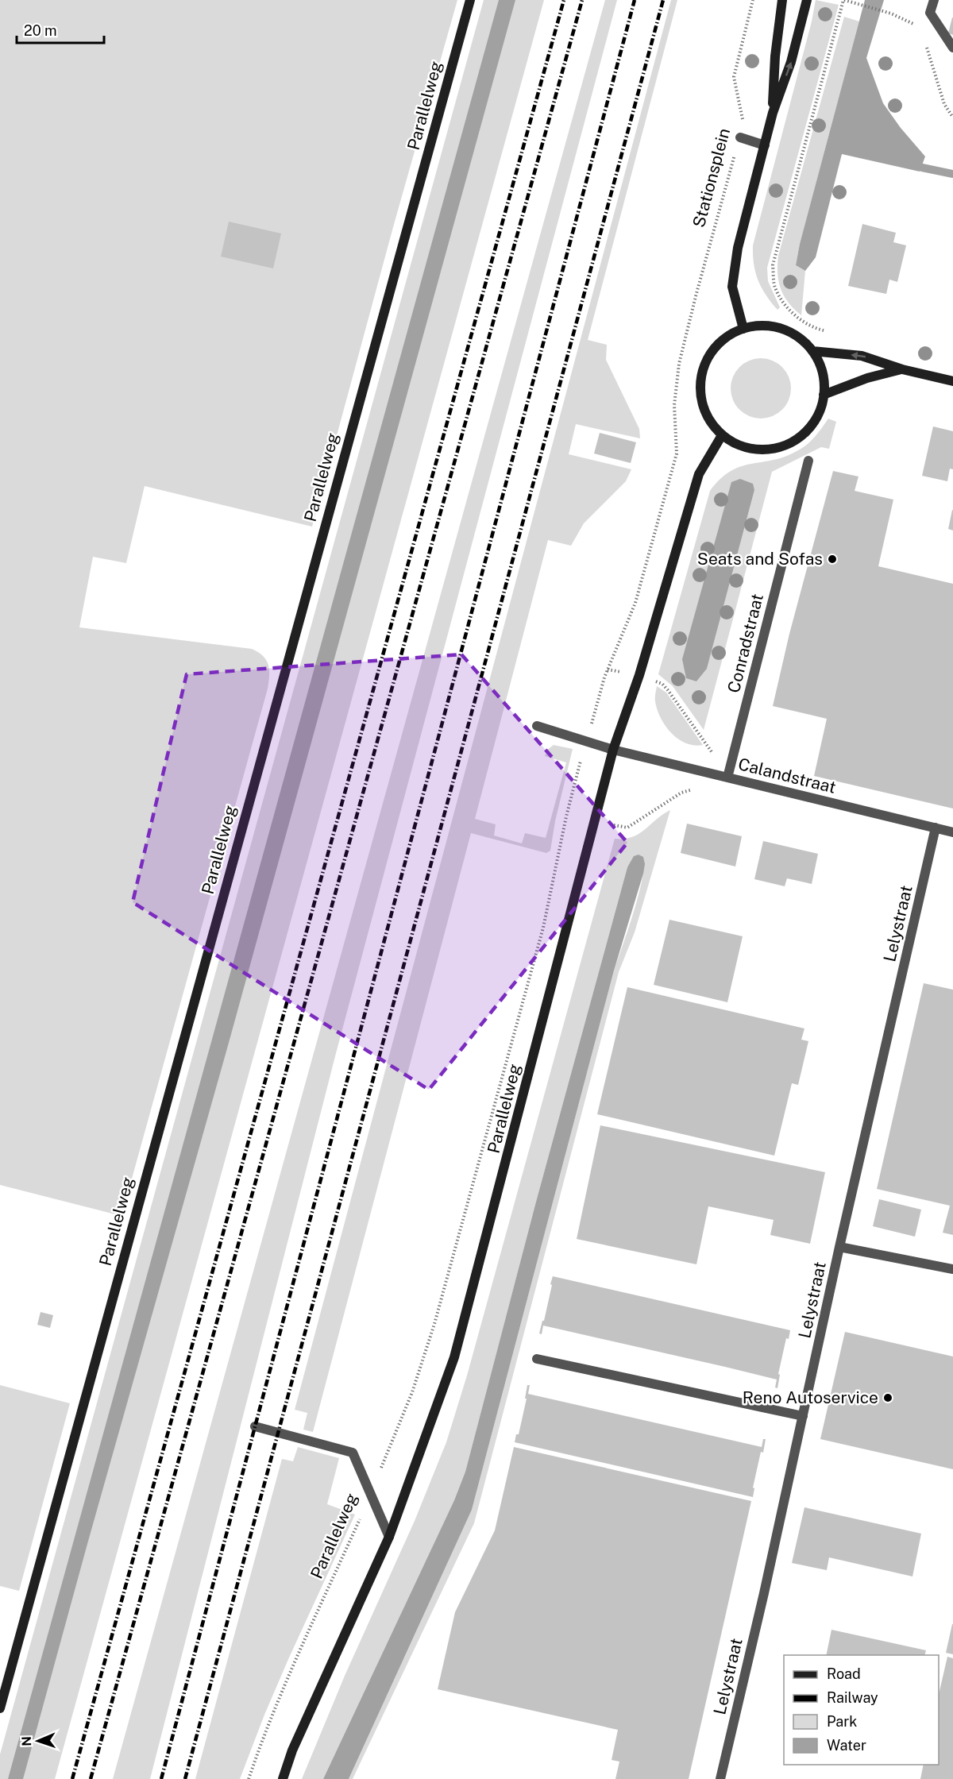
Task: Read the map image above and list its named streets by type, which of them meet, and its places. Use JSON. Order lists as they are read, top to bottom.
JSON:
{
  "streets": {
    "main road": ["Parallelweg"],
    "street": ["Conradstraat", "Calandstraat", "Lelystraat"],
    "path": ["Stationsplein"]
  },
  "crossings": [
    ["Parallelweg", "Stationsplein"],
    ["Parallelweg", "Calandstraat"],
    ["Conradstraat", "Calandstraat"],
    ["Calandstraat", "Lelystraat"]
  ],
  "places": ["Seats and Sofas", "Reno Autoservice"],
  "legend": [
    "Road",
    "Railway",
    "Park",
    "Water"
  ],
  "scale_bar": "20 m",
  "north": "left"
}
